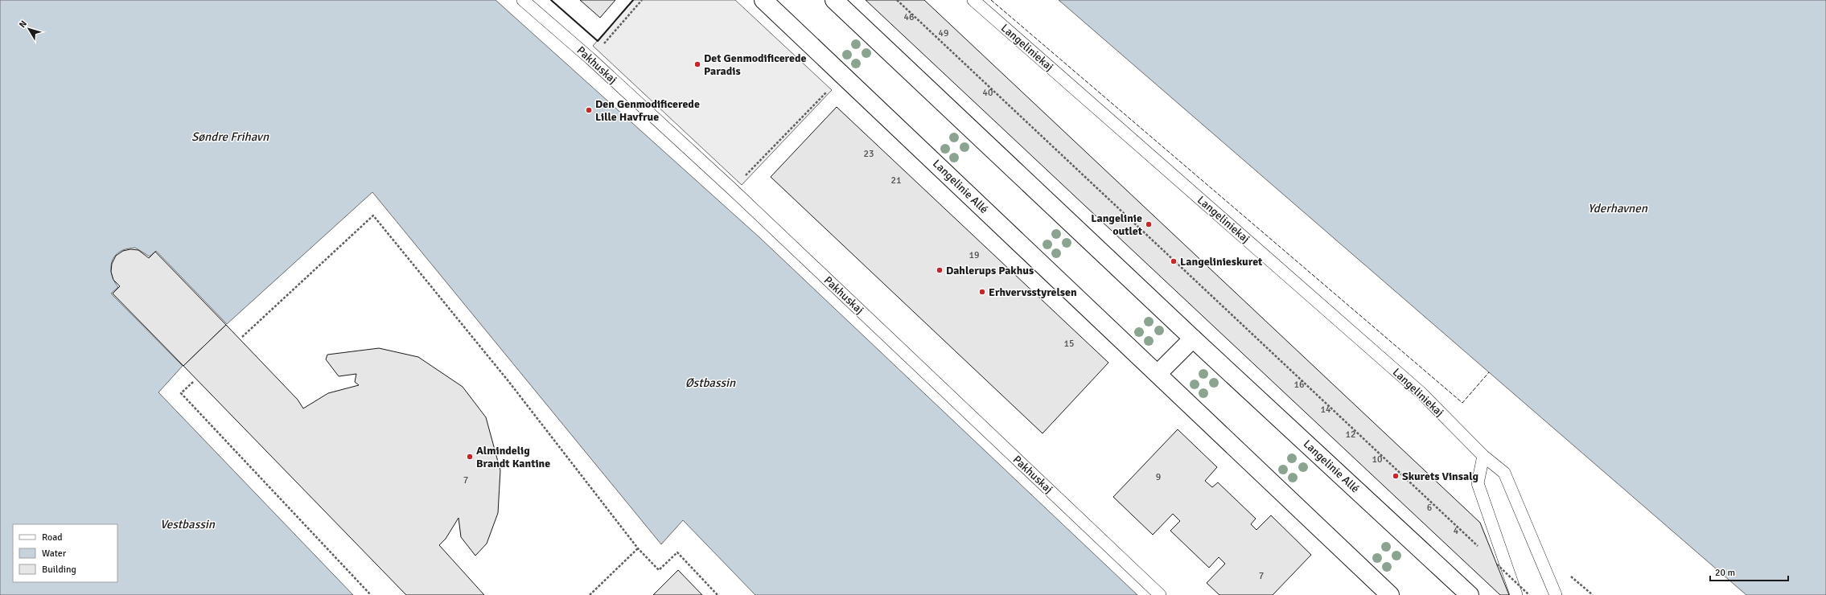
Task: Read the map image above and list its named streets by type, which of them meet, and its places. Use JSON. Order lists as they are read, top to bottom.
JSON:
{
  "streets": {
    "street": ["Langelinie Allé"],
    "lane": ["Langeliniekaj", "Pakhuskaj"]
  },
  "water": [
    "Søndre Frihavn",
    "Yderhavnen",
    "Østbassin",
    "Vestbassin"
  ],
  "places": [
    "Det Genmodificerede Paradis",
    "Den Genmodificerede Lille Havfrue",
    "Langelinie outlet",
    "Langelinieskuret",
    "Dahlerups Pakhus",
    "Erhvervsstyrelsen",
    "Almindelig Brandt Kantine",
    "Skurets Vinsalg"
  ],
  "house_numbers": [
    "46",
    "49",
    "40",
    "23",
    "21",
    "19",
    "15",
    "16",
    "14",
    "12",
    "10",
    "9",
    "7",
    "6",
    "4",
    "7"
  ],
  "legend": ["Road", "Water", "Building"],
  "scale_bar": "20 m",
  "north": "top left"
}
